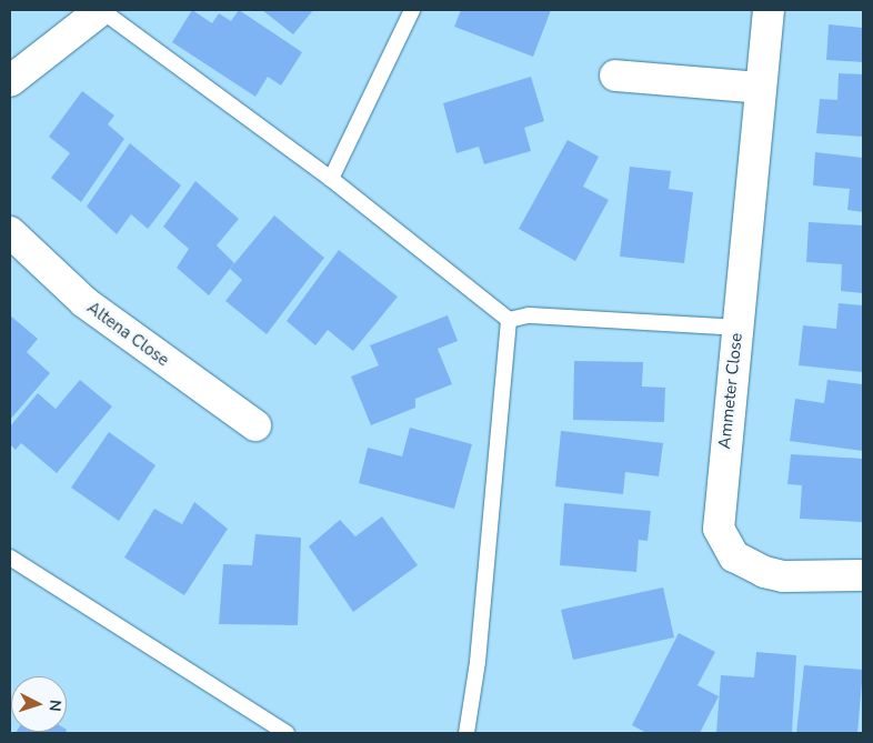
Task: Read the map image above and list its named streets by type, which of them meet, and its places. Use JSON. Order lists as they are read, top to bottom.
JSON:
{
  "streets": {
    "street": ["Altena Close", "Ammeter Close"]
  },
  "north": "right"
}
